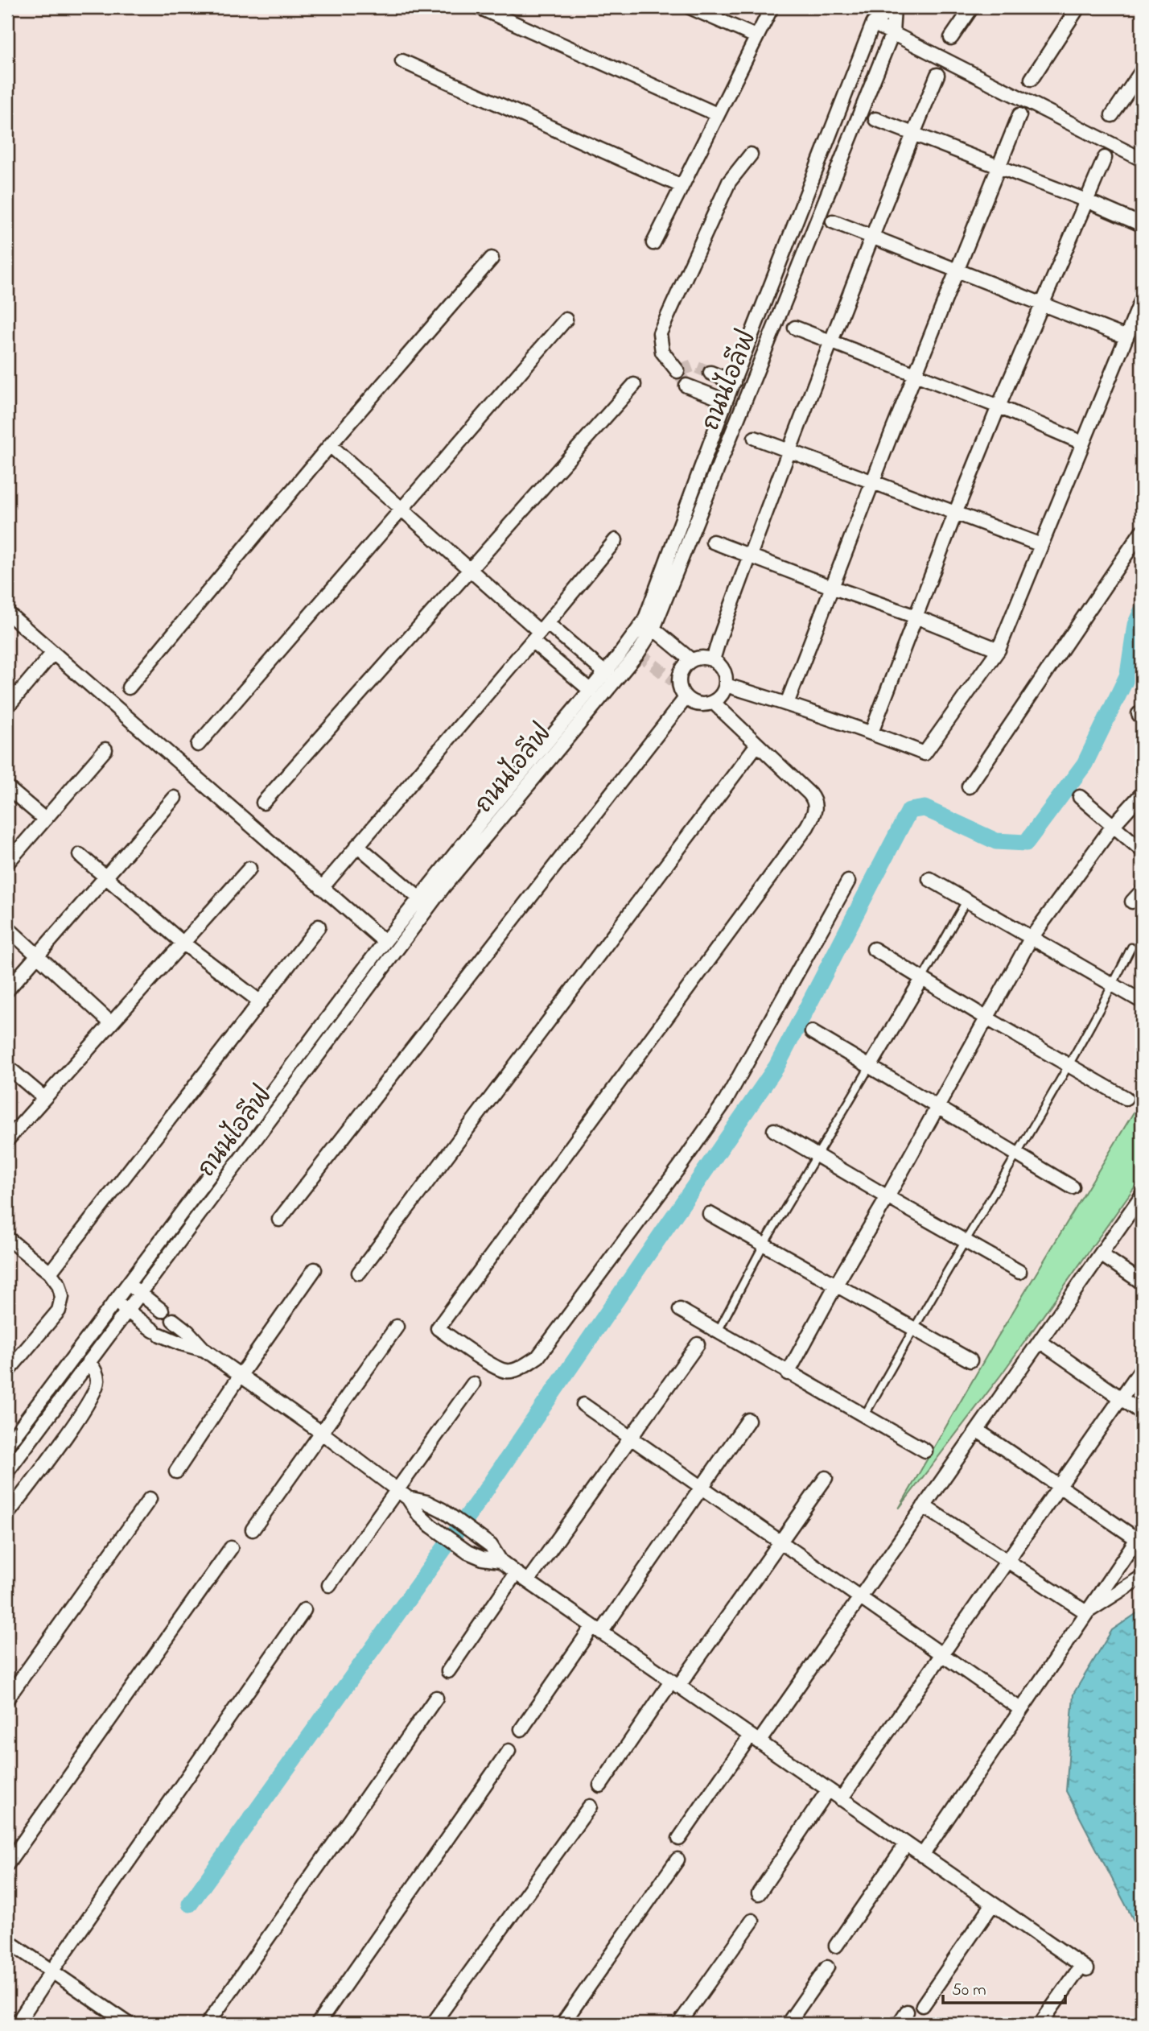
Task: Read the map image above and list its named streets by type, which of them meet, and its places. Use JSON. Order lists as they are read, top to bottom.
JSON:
{
  "streets": {
    "street": ["ถนนไอลีฟ"]
  },
  "scale_bar": "50 m"
}
